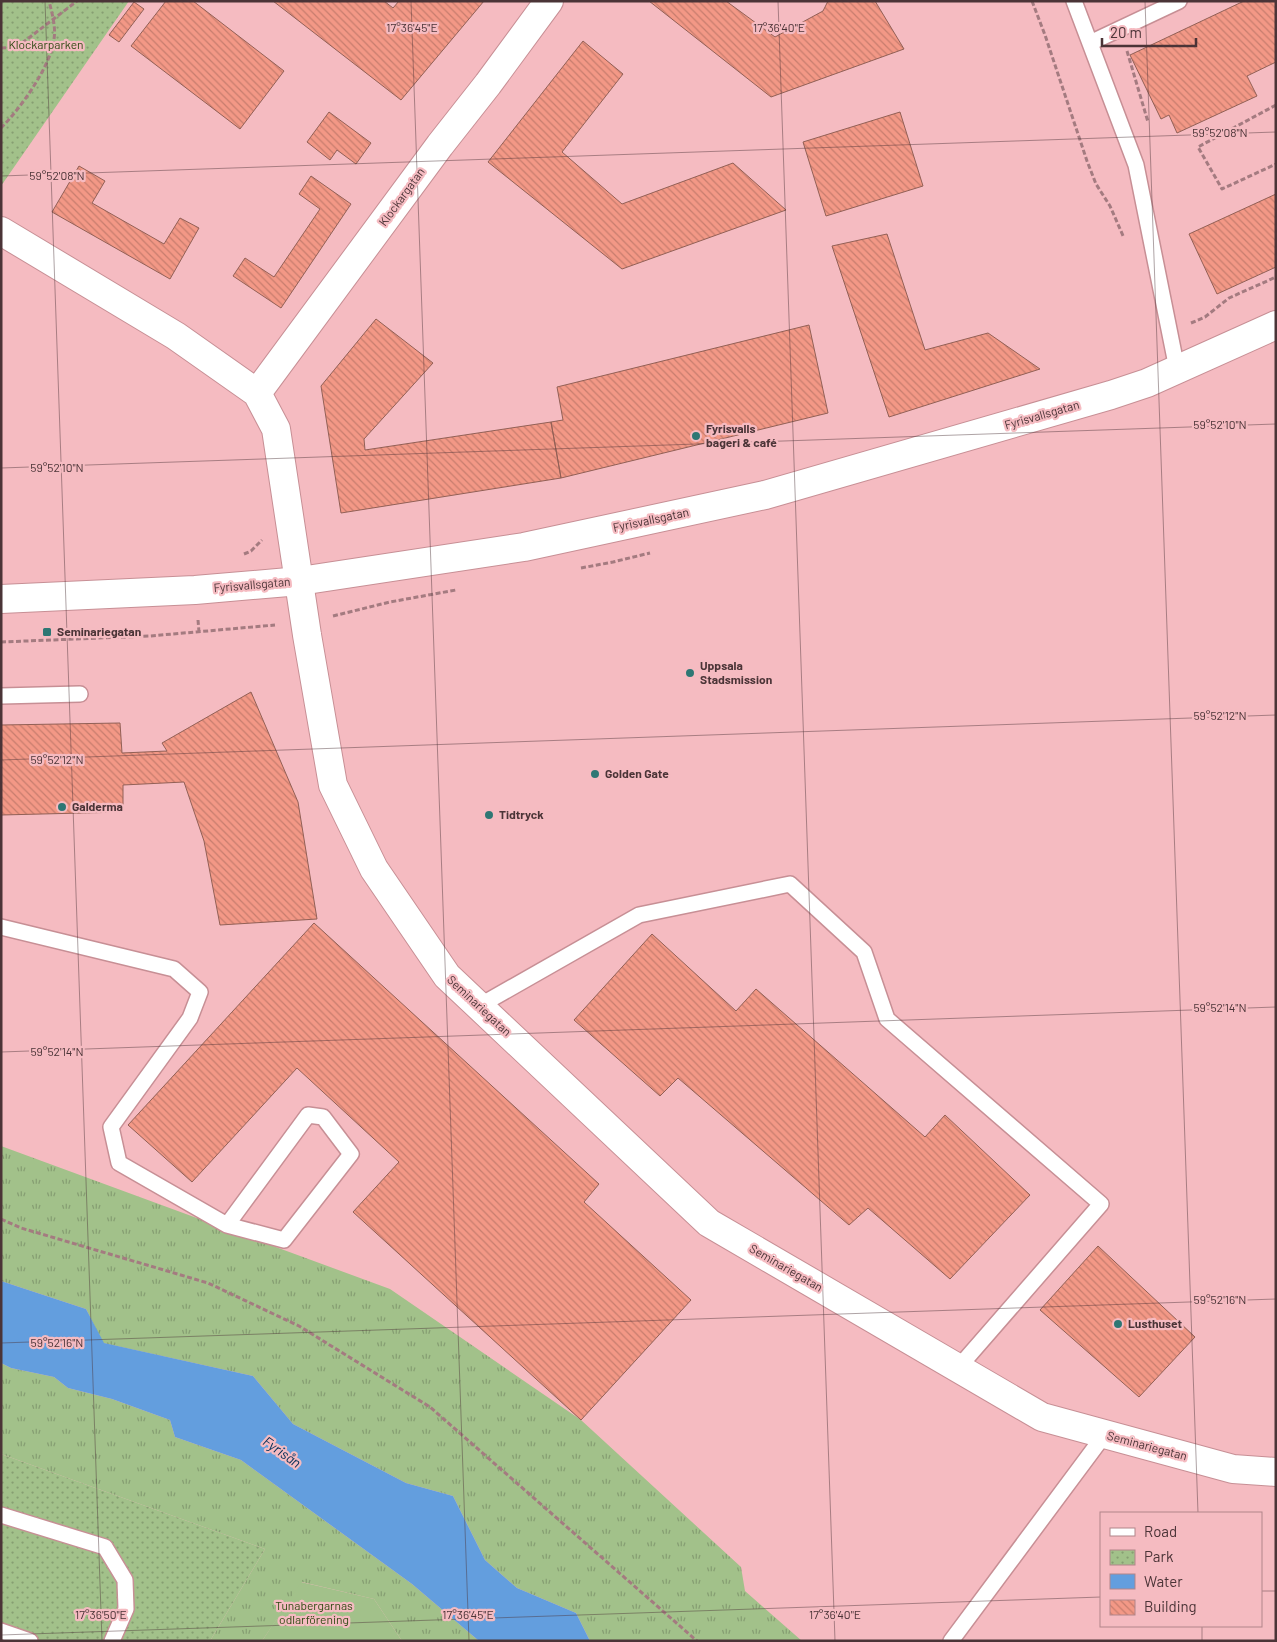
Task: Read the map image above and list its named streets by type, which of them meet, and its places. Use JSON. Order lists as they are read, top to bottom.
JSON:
{
  "streets": {
    "street": ["Klockargatan", "Fyrisvallsgatan", "Seminariegatan"]
  },
  "crossings": [
    ["Klockargatan", "Seminariegatan"],
    ["Fyrisvallsgatan", "Seminariegatan"]
  ],
  "water": ["Fyrisån"],
  "parks": ["Klockarparken", "Tunabergarnas odlarförening"],
  "places": {
    "other": [
      "Fyrisvalls bageri & café",
      "Uppsala Stadsmission",
      "Golden Gate",
      "Galderma",
      "Tidtryck",
      "Lusthuset"
    ],
    "transit": ["Seminariegatan"]
  },
  "legend": [
    "Road",
    "Park",
    "Water",
    "Building"
  ],
  "scale_bar": "20 m",
  "coordinates": [
    "17°36'45\"E",
    "17°36'40\"E",
    "59°52'08\"N",
    "59°52'10\"N",
    "59°52'12\"N",
    "59°52'14\"N",
    "59°52'16\"N",
    "17°36'50\"E"
  ]
}
